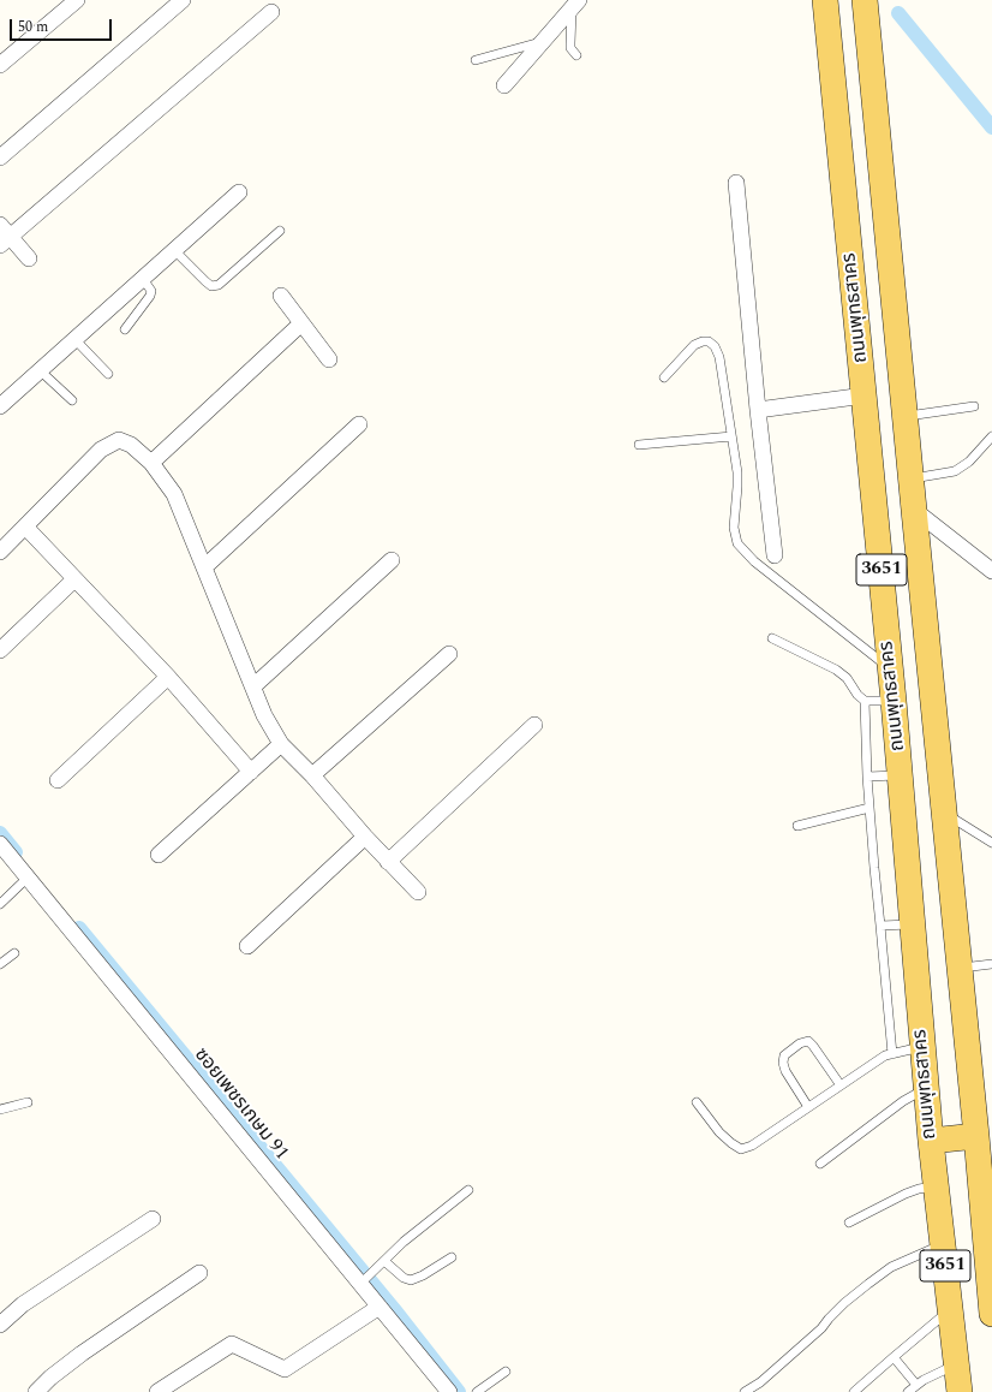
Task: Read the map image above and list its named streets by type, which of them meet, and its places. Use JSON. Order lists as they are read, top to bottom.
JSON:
{
  "streets": {
    "main road": ["ถนนพุทธสาคร", "3651"],
    "street": ["ซอยเพชรเกษม 91"]
  },
  "scale_bar": "50 m"
}
